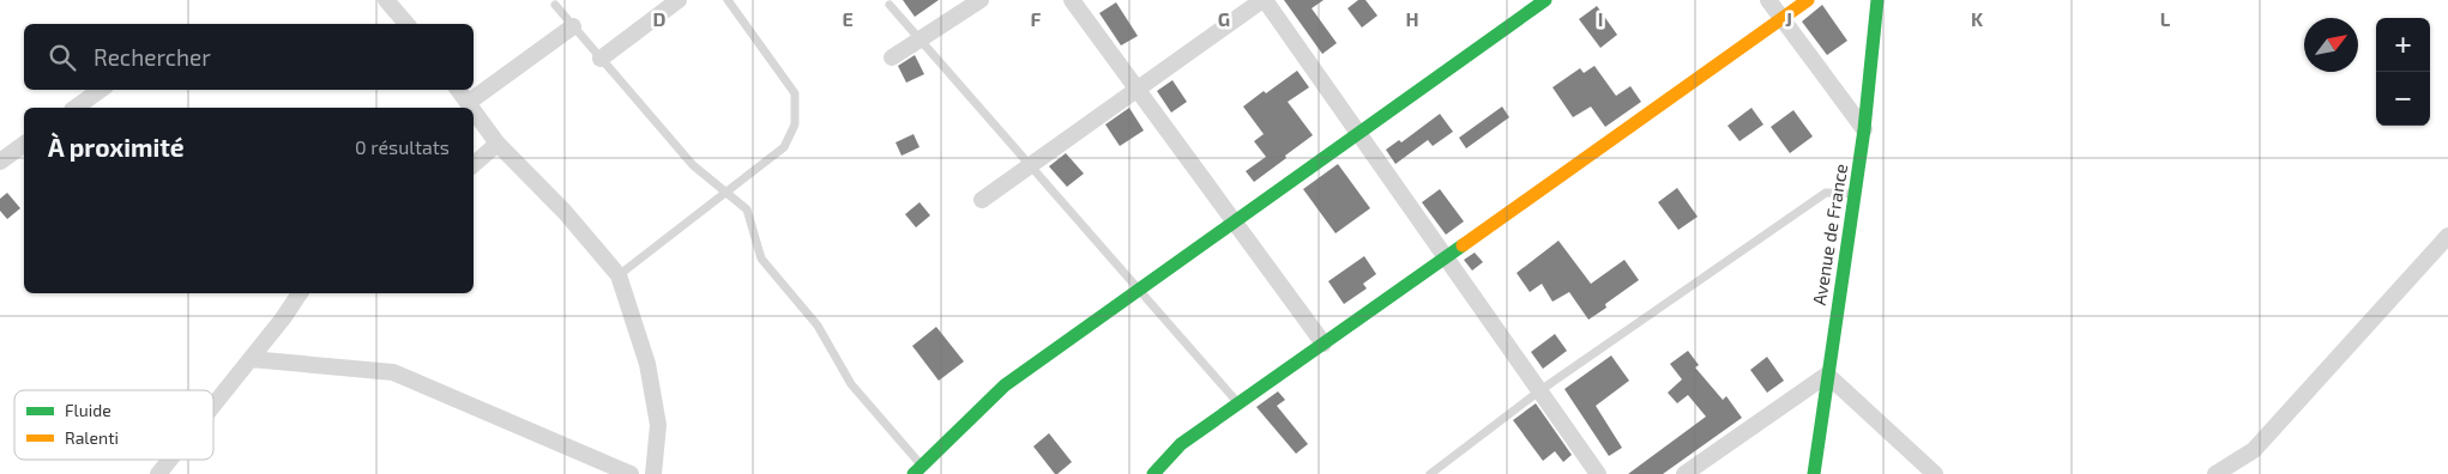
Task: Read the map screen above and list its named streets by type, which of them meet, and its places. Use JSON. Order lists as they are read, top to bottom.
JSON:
{
  "streets": {
    "street": ["Avenue de France"]
  },
  "legend": ["Fluide", "Ralenti"],
  "north": "top right",
  "page": {
    "map_buttons": ["+", "−"],
    "search": "Rechercher",
    "heading": ["À proximité", "0 résultats"]
  },
  "grid": {
    "columns": [
      "D",
      "E",
      "F",
      "G",
      "H",
      "I",
      "J",
      "K",
      "L"
    ]
  }
}
